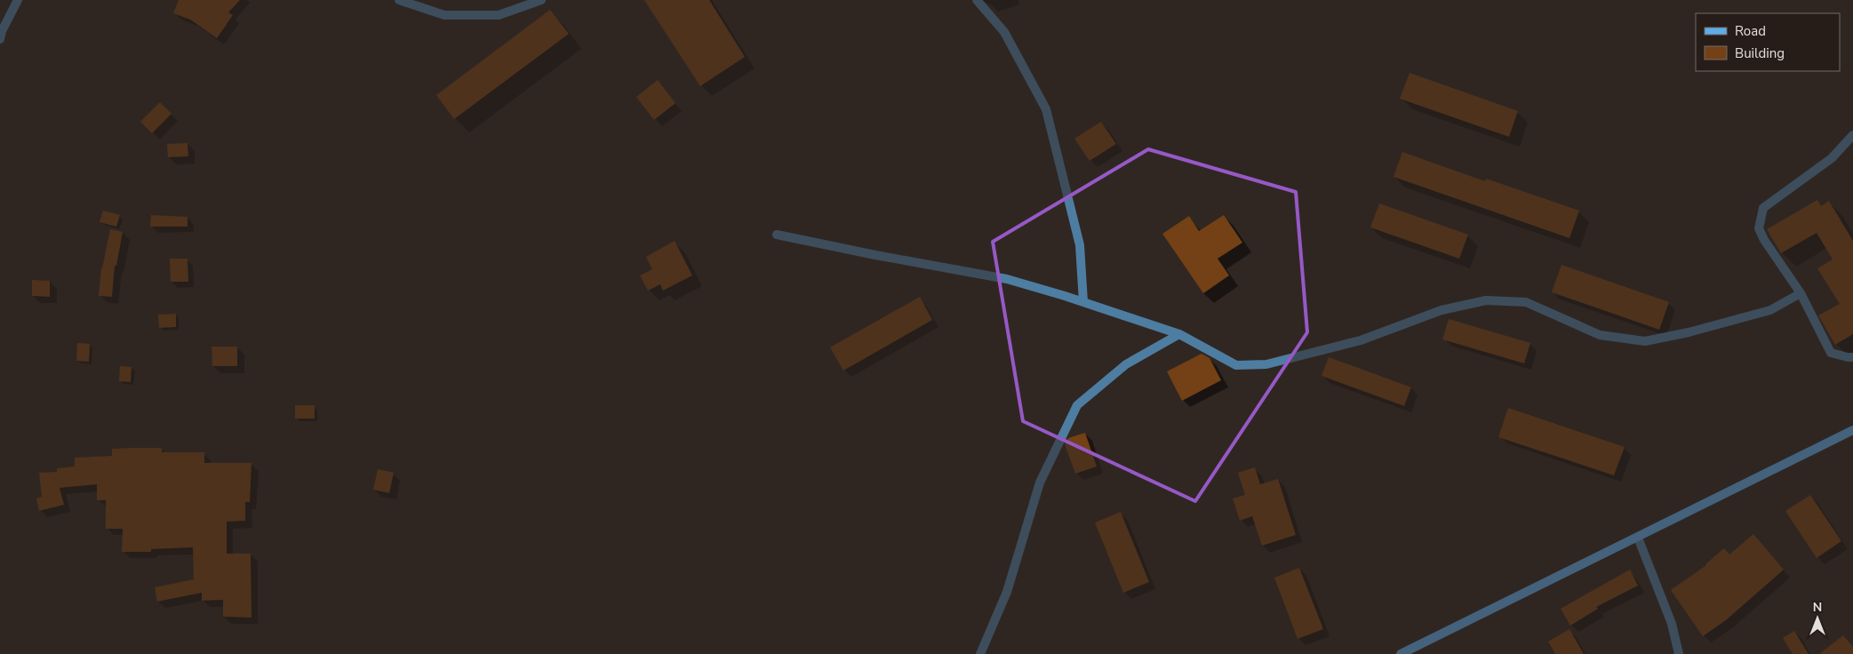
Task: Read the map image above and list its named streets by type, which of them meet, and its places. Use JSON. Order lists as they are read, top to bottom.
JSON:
{
  "legend": ["Road", "Building"],
  "north": "top"
}
